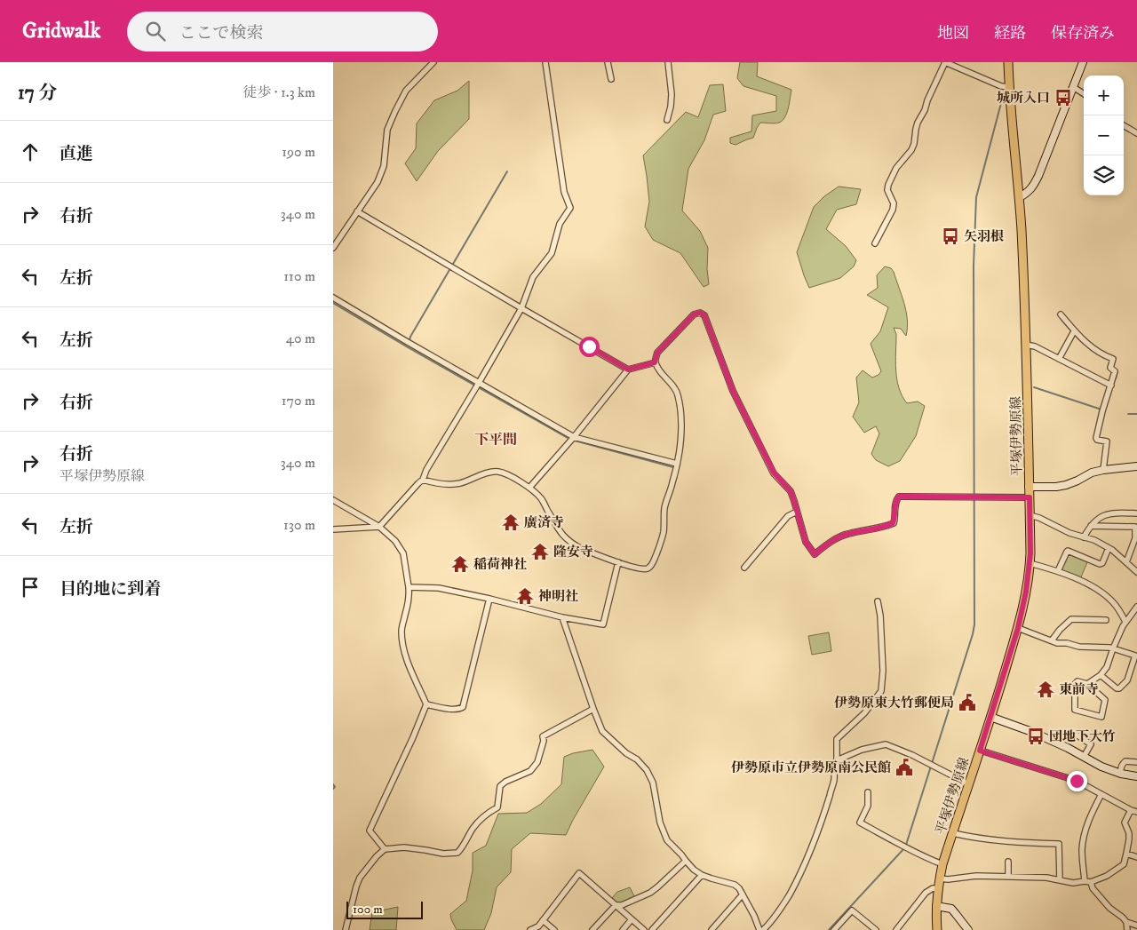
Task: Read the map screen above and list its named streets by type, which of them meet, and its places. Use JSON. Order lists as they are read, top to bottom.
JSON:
{
  "streets": {
    "main road": ["平塚伊勢原線"]
  },
  "districts": ["下平間"],
  "places": {
    "bus stop": ["城所入口", "矢羽根", "団地下大竹"],
    "temple": [
      "廣済寺",
      "隆安寺",
      "稲荷神社",
      "神明社",
      "東前寺"
    ],
    "public building": ["伊勢原東大竹郵便局", "伊勢原市立伊勢原南公民館"]
  },
  "scale_bar": "100 m",
  "page": {
    "header": "Gridwalk",
    "search": "ここで検索",
    "nav": ["地図", "経路", "保存済み"],
    "heading": ["17 分", "徒歩 · 1.3 km"],
    "map_buttons": ["+", "−"],
    "list": [
      ["直進", "190 m"],
      ["右折", "340 m"],
      ["左折", "110 m"],
      ["左折", "40 m"],
      ["右折", "170 m"],
      ["右折", "平塚伊勢原線", "340 m"],
      ["左折", "130 m"],
      "目的地に到着"
    ],
    "scale": "100 m"
  }
}
